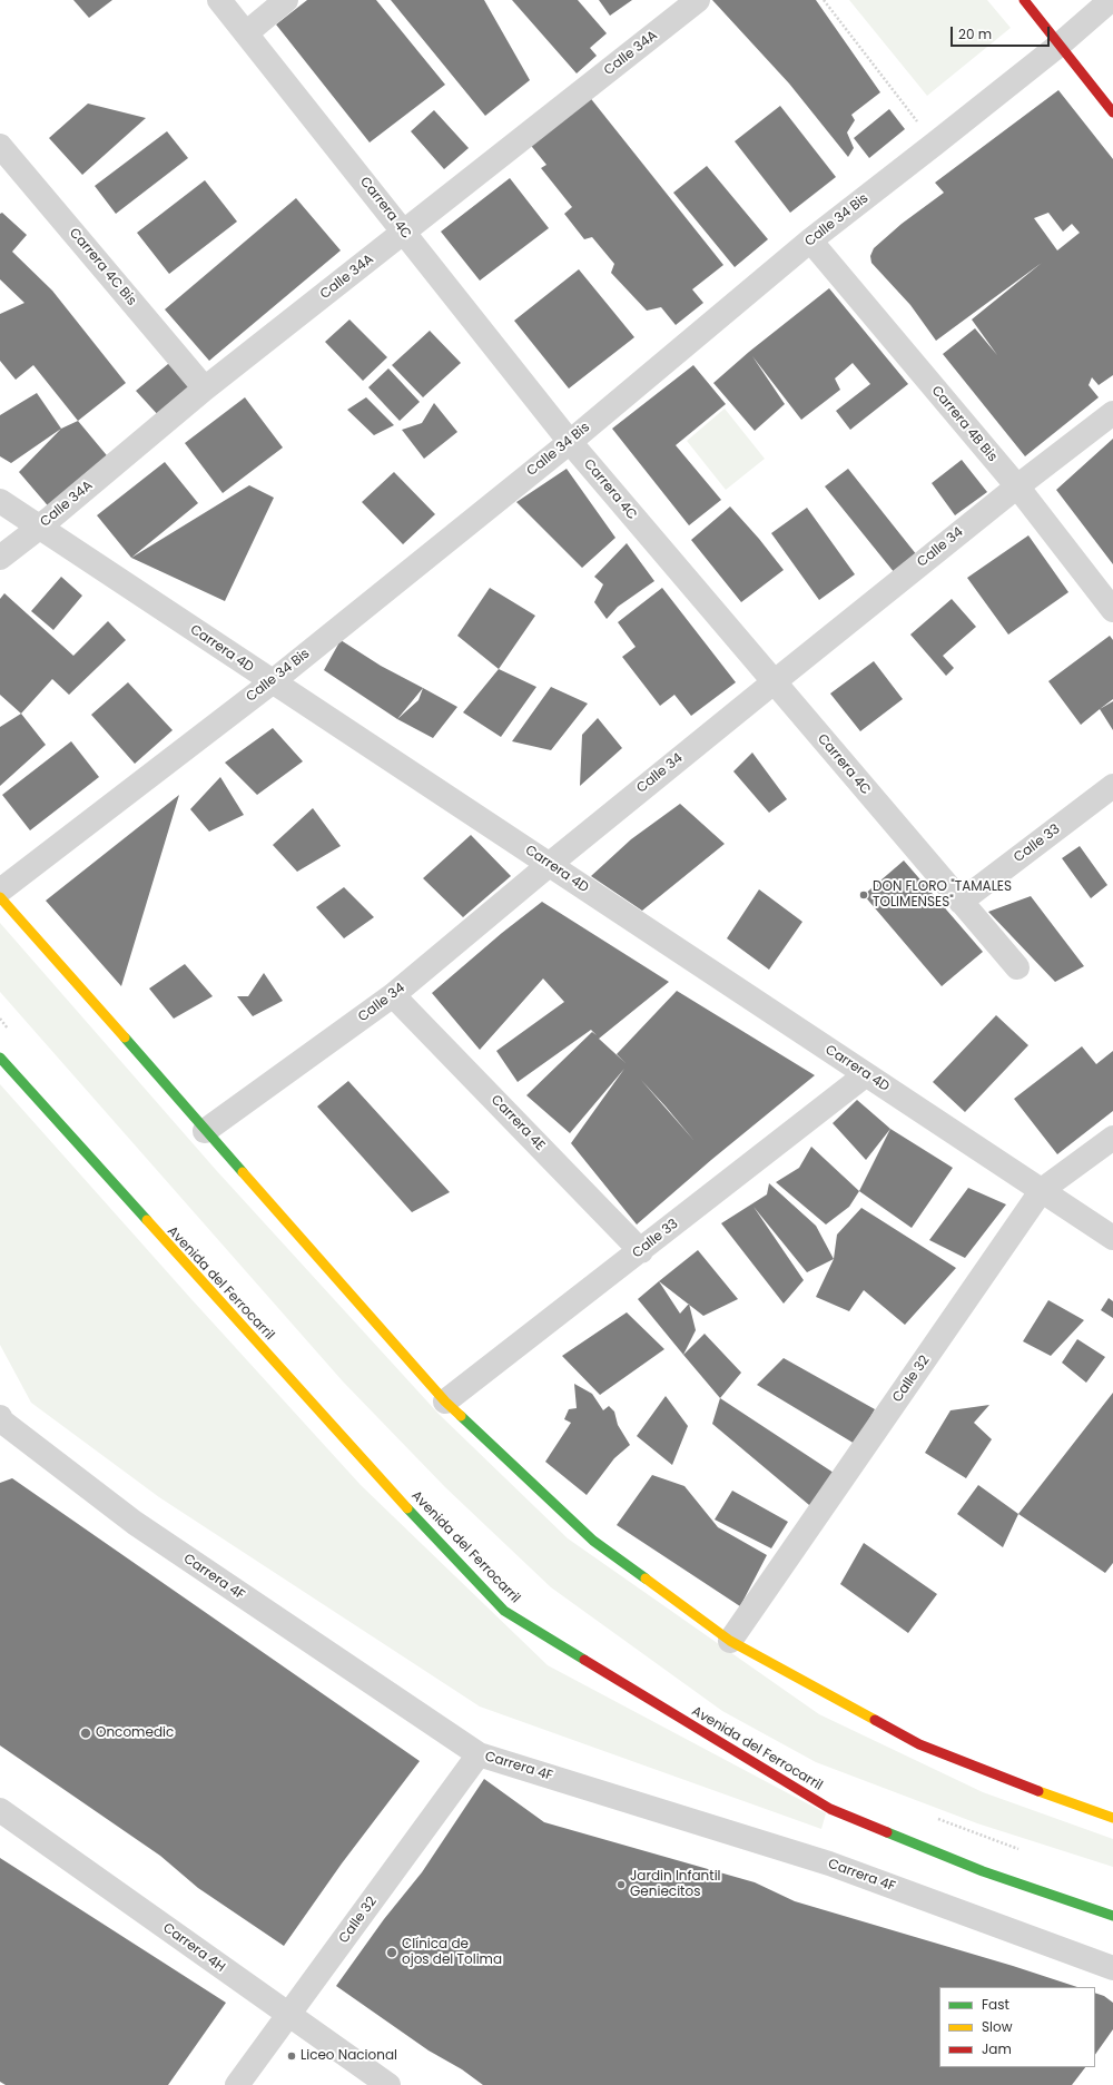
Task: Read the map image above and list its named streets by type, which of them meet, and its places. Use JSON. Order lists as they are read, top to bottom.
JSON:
{
  "streets": {
    "main road": ["Avenida del Ferrocarril"],
    "street": [
      "Calle 34A",
      "Carrera 4C",
      "Calle 34 Bis",
      "Carrera 4C Bis",
      "Carrera 4B Bis",
      "Calle 34",
      "Carrera 4D",
      "Calle 33",
      "Carrera 4E",
      "Calle 32",
      "Carrera 4F",
      "Carrera 4H"
    ]
  },
  "crossings": [
    ["Calle 34A", "Carrera 4C"],
    ["Calle 34A", "Carrera 4C Bis"],
    ["Calle 34A", "Carrera 4D"],
    ["Carrera 4C", "Calle 34 Bis"],
    ["Carrera 4C", "Calle 34"],
    ["Carrera 4C", "Calle 33"],
    ["Calle 34 Bis", "Carrera 4B Bis"],
    ["Calle 34 Bis", "Carrera 4D"],
    ["Carrera 4B Bis", "Calle 34"],
    ["Calle 34", "Carrera 4D"],
    ["Calle 34", "Carrera 4E"],
    ["Carrera 4D", "Calle 33"],
    ["Carrera 4D", "Calle 32"],
    ["Calle 33", "Carrera 4E"],
    ["Calle 32", "Carrera 4F"],
    ["Calle 32", "Carrera 4H"]
  ],
  "places": [
    "DON FLORO \"TAMALES TOLIMENSES\"",
    "Oncomedic",
    "Jardin Infantil Geniecitos",
    "Clínica de ojos del Tolima",
    "Liceo Nacional"
  ],
  "legend": ["Fast", "Slow", "Jam"],
  "scale_bar": "20 m"
}
